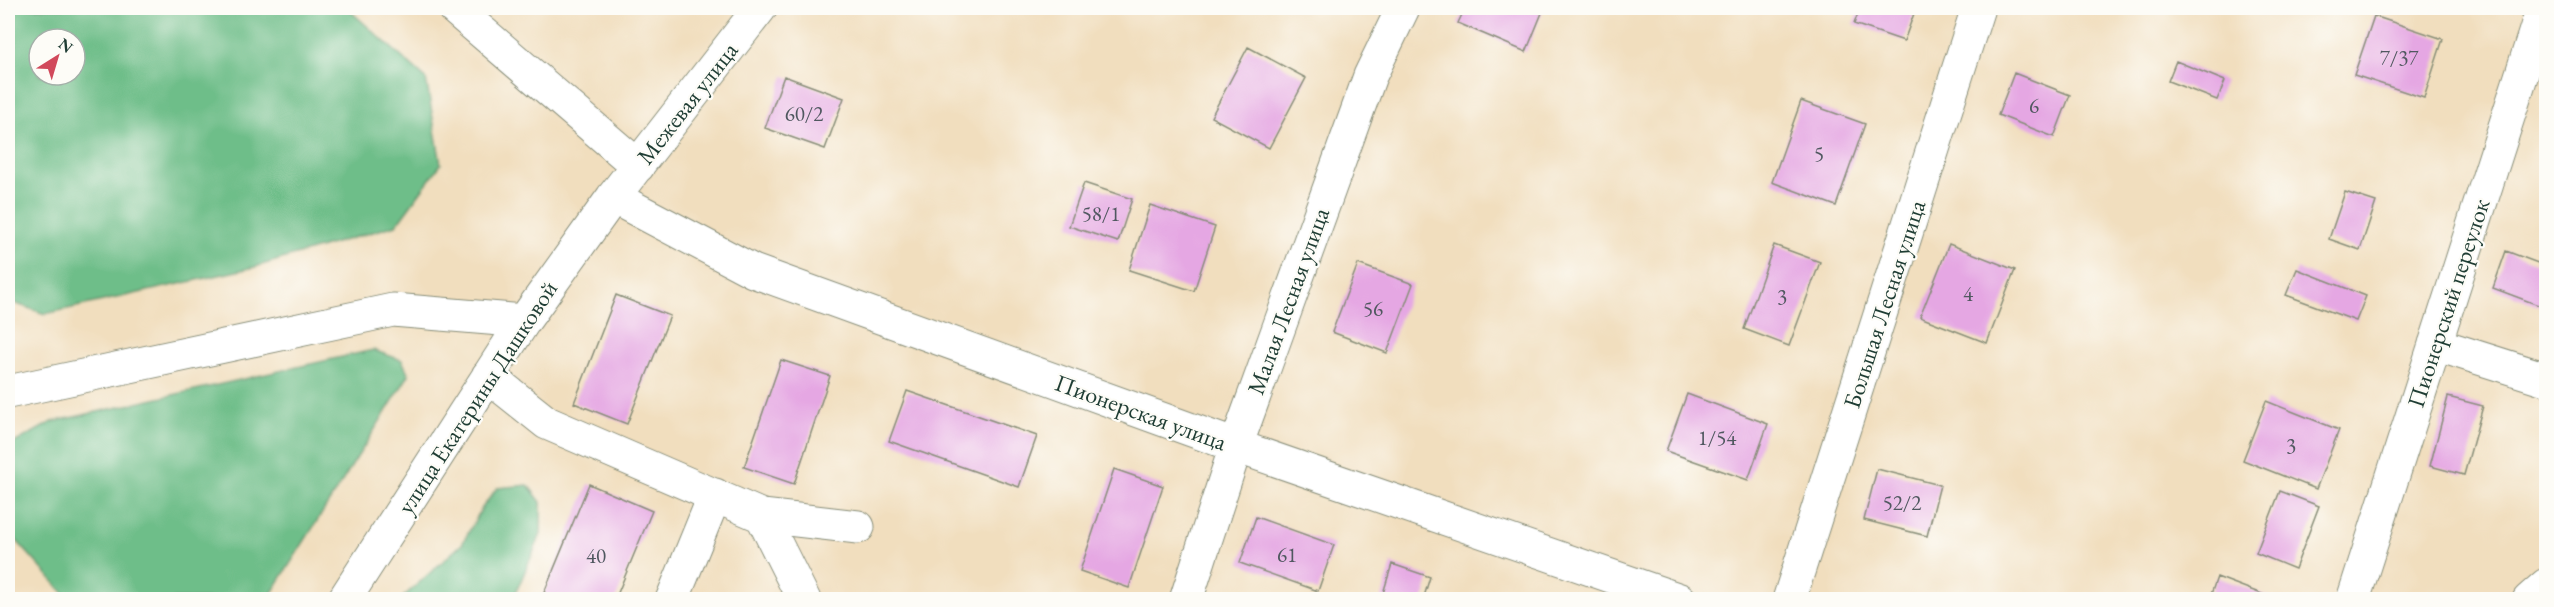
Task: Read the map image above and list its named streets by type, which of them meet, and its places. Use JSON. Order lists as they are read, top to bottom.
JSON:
{
  "streets": {
    "street": [
      "Межевая улица",
      "Малая Лесная улица",
      "Пионерский переулок",
      "Большая Лесная улица",
      "улица Екатерины Дашковой",
      "Пионерская улица"
    ]
  },
  "crossings": [
    ["Межевая улица", "улица Екатерины Дашковой"],
    ["Межевая улица", "Пионерская улица"],
    ["Малая Лесная улица", "Пионерская улица"],
    ["улица Екатерины Дашковой", "Пионерская улица"]
  ],
  "house_numbers": [
    "7/37",
    "6",
    "60/2",
    "5",
    "58/1",
    "4",
    "3",
    "56",
    "1/54",
    "3",
    "52/2",
    "61",
    "40"
  ],
  "north": "top right"
}
